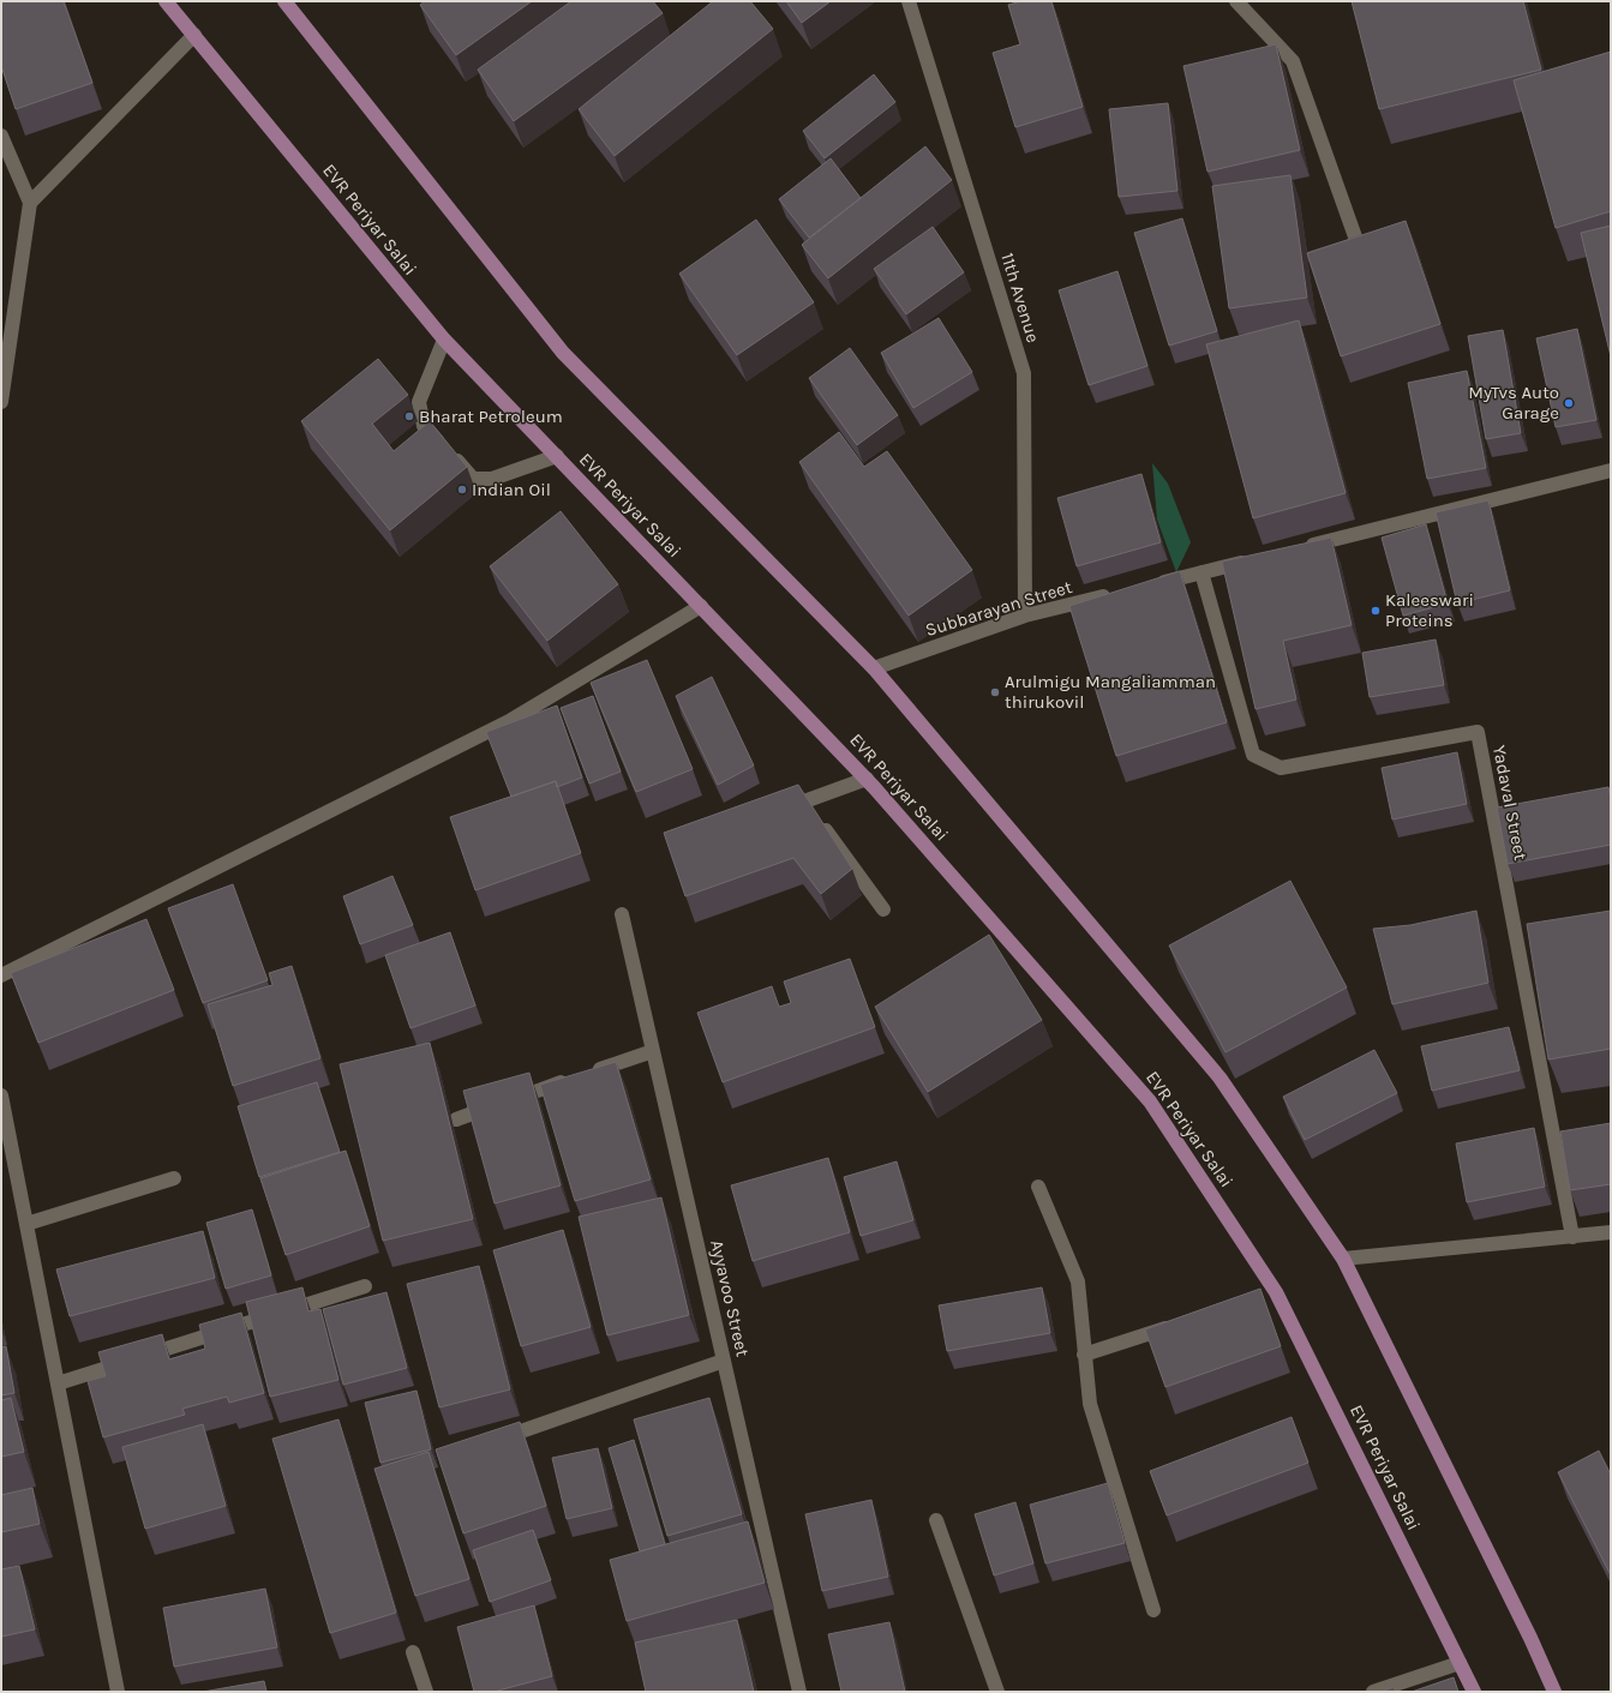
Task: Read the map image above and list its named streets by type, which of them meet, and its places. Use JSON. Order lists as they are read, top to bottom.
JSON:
{
  "streets": {
    "main road": ["EVR Periyar Salai"],
    "street": [
      "11th Avenue",
      "Subbarayan Street",
      "Yadaval Street",
      "Ayyavoo Street"
    ]
  },
  "crossings": [
    ["11th Avenue", "Subbarayan Street"]
  ],
  "places": [
    "MyTvs Auto Garage",
    "Bharat Petroleum",
    "Indian Oil",
    "Kaleeswari Proteins",
    "Arulmigu Mangaliamman thirukovil"
  ]
}
